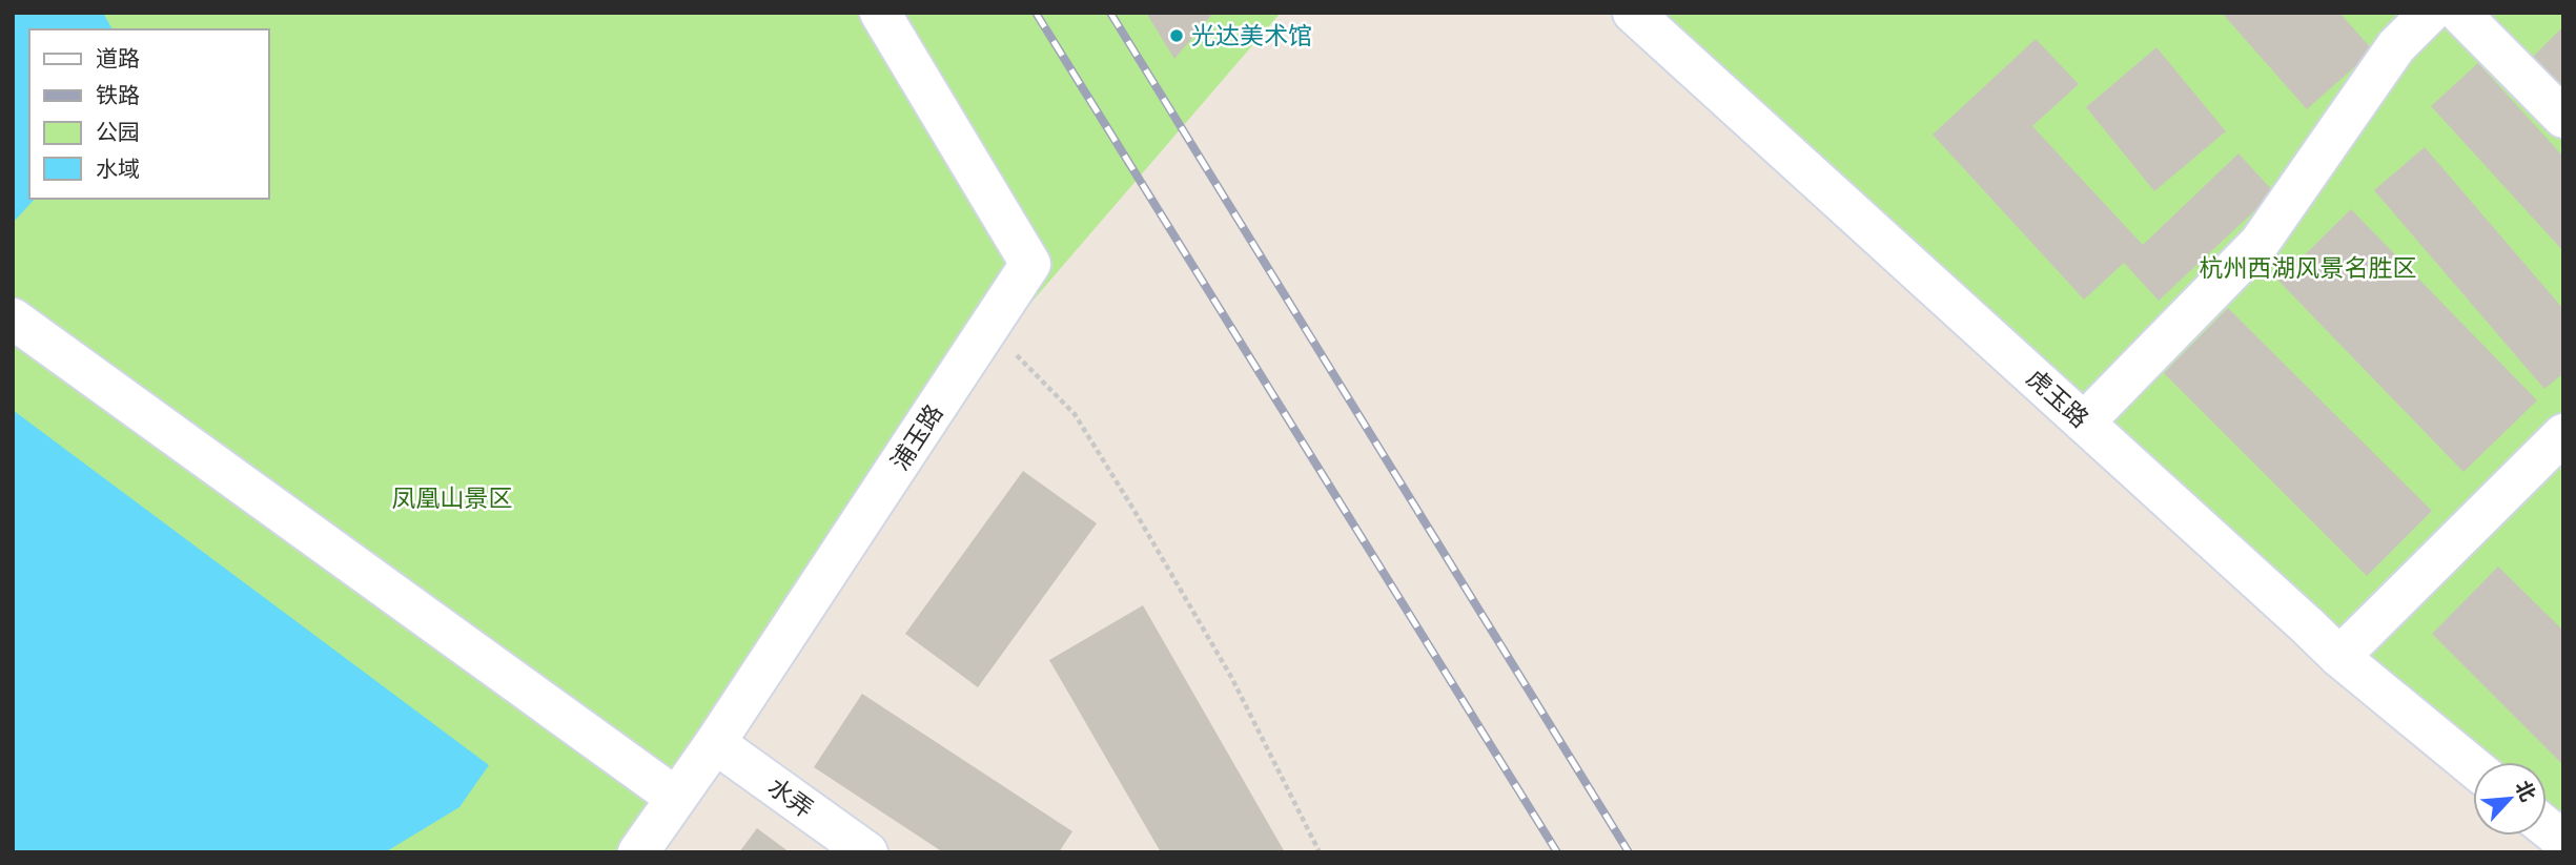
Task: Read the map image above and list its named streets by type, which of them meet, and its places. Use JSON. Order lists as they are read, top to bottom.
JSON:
{
  "streets": {
    "street": ["虎玉路", "浦玉路", "水弄"]
  },
  "crossings": [
    ["浦玉路", "水弄"]
  ],
  "parks": ["杭州西湖风景名胜区", "凤凰山景区"],
  "places": ["光达美术馆"],
  "legend": [
    "道路",
    "铁路",
    "公园",
    "水域"
  ],
  "north": "top right"
}
